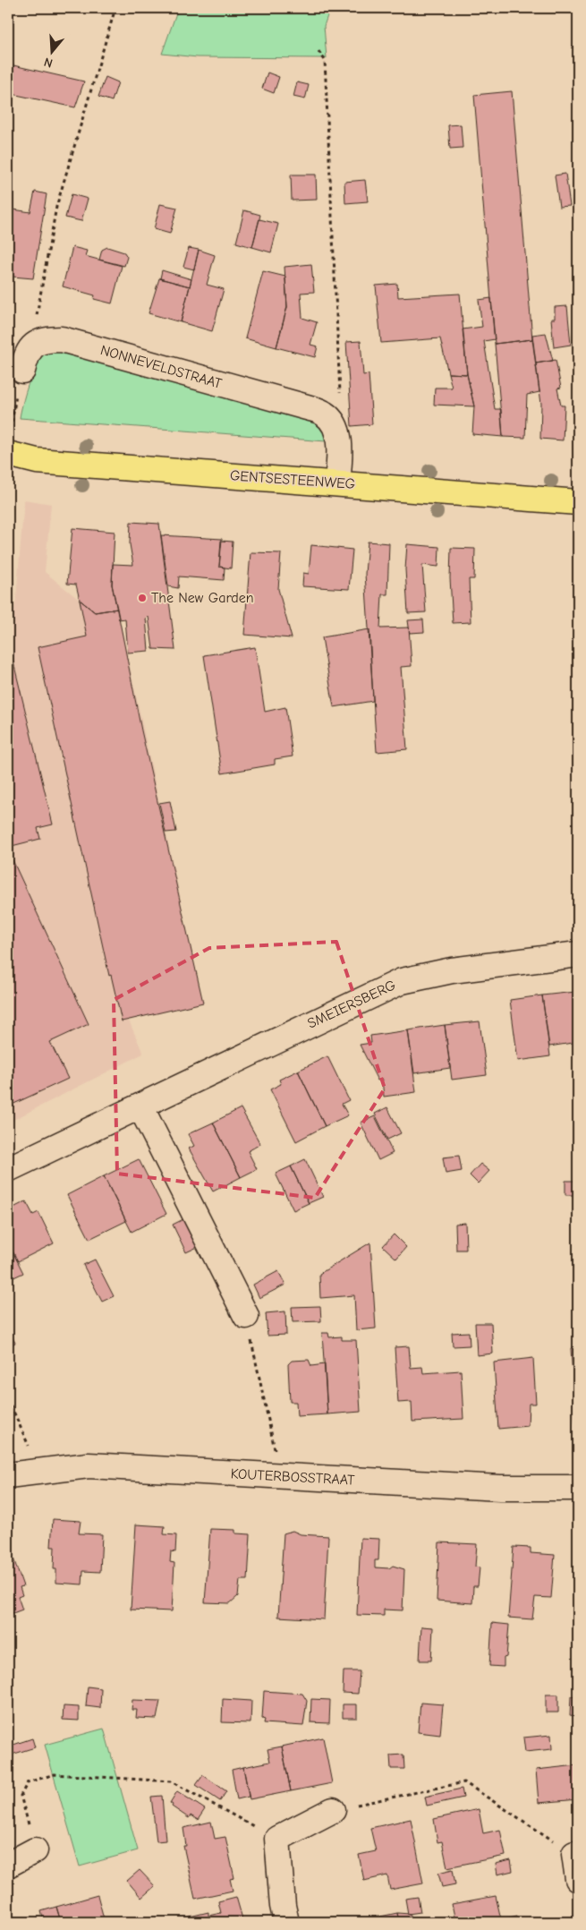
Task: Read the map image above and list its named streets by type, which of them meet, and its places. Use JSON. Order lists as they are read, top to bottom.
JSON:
{
  "streets": {
    "main road": ["GENTSESTEENWEG"],
    "street": ["NONNEVELDSTRAAT", "SMEIERSBERG", "KOUTERBOSSTRAAT"]
  },
  "crossings": [
    ["NONNEVELDSTRAAT", "GENTSESTEENWEG"]
  ],
  "places": ["The New Garden"],
  "north": "bottom"
}
